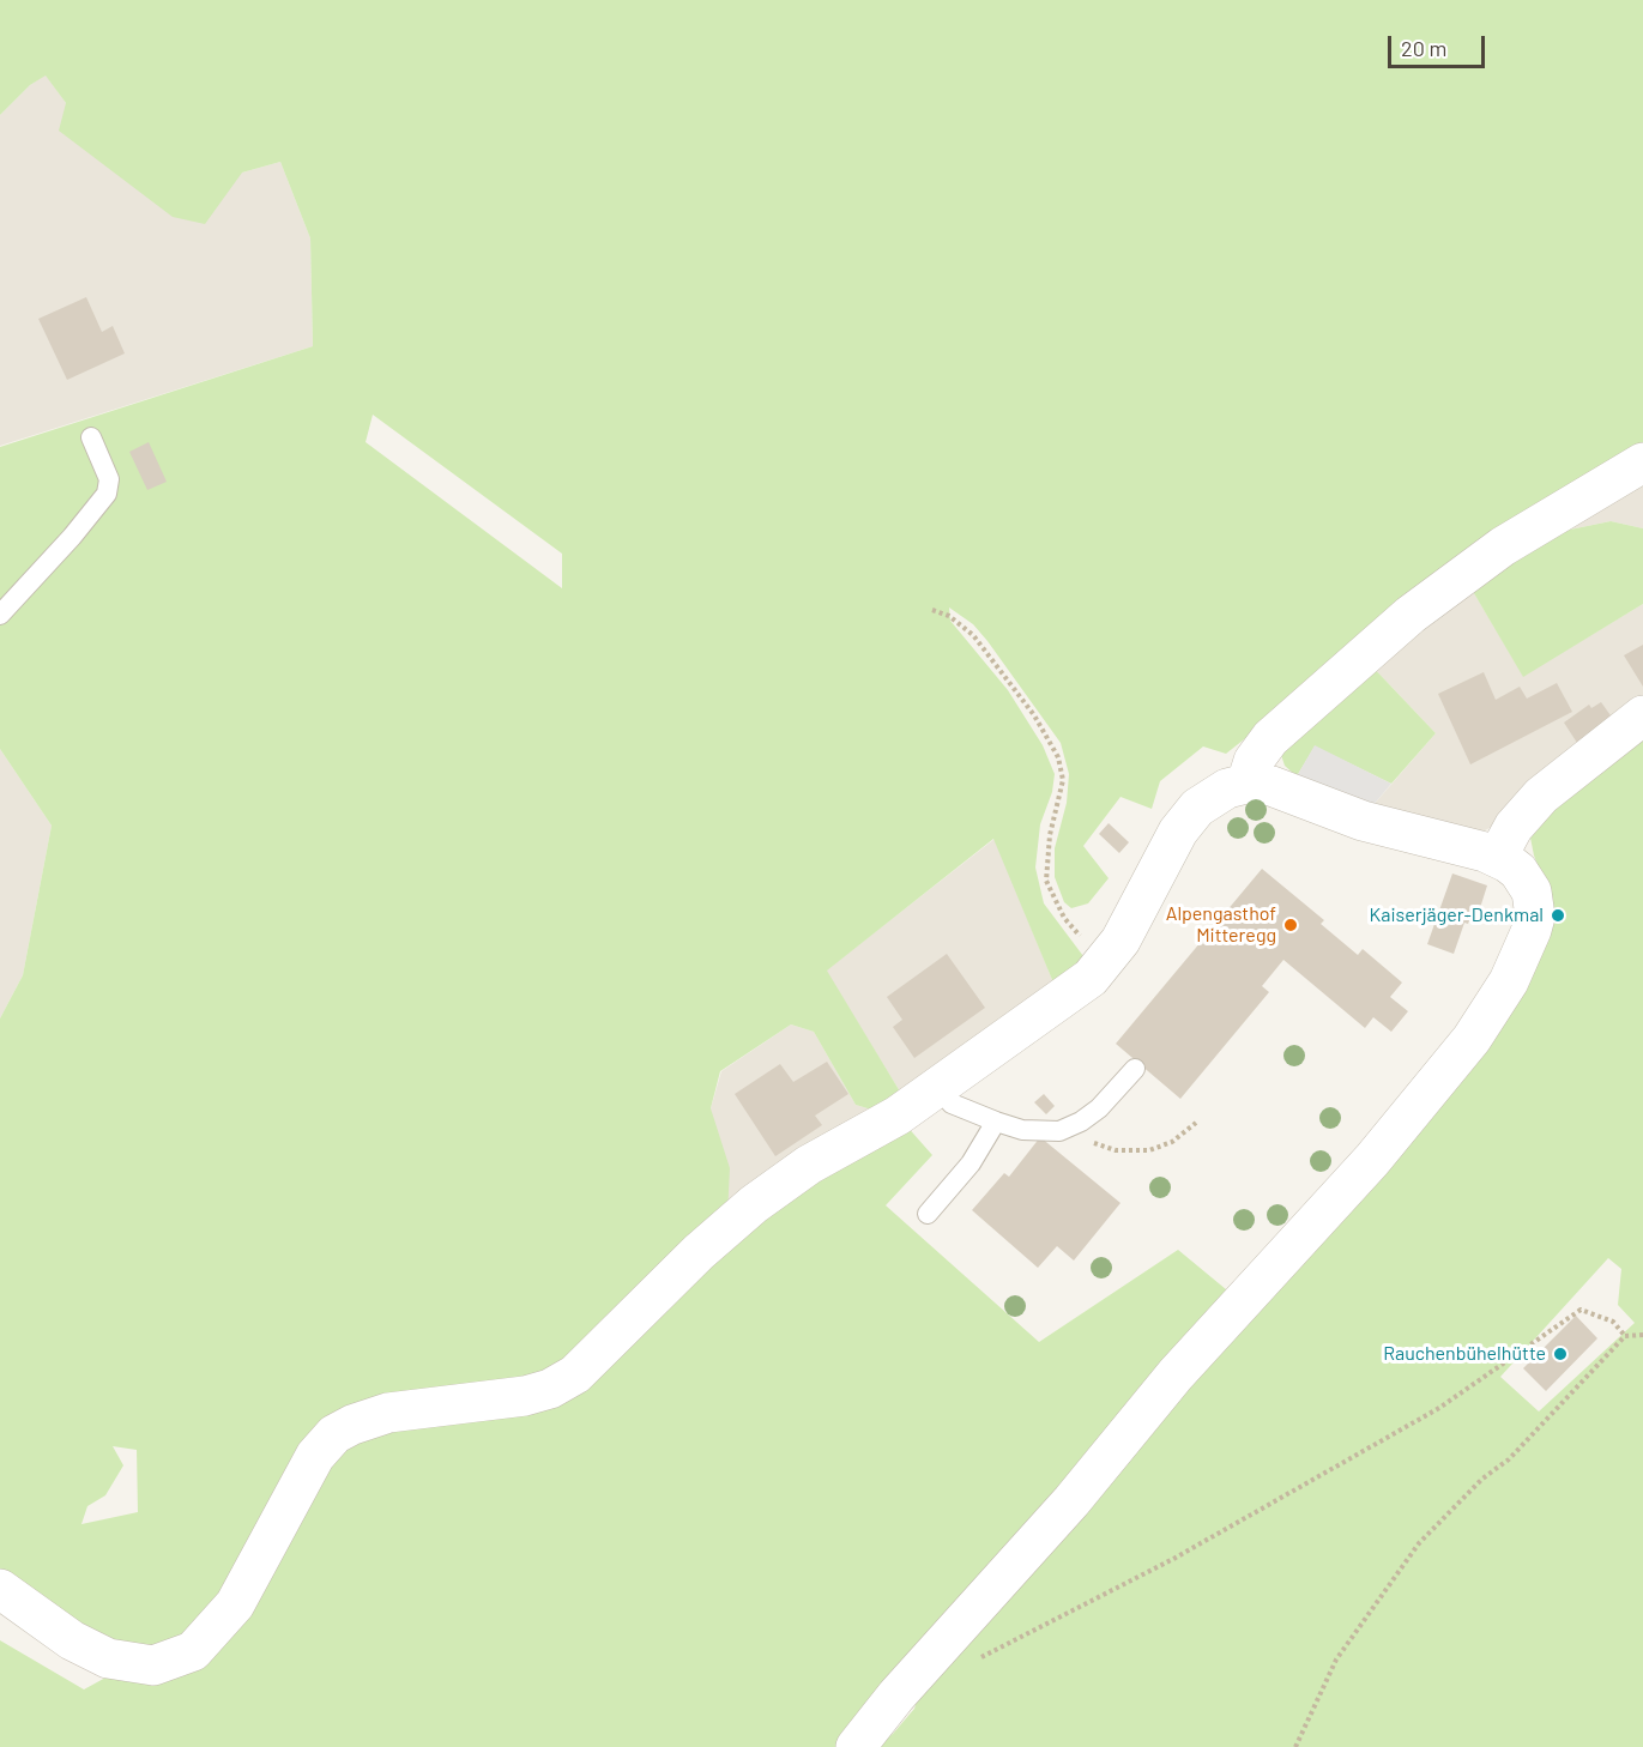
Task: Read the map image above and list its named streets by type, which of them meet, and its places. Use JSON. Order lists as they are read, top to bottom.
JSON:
{
  "places": ["Kaiserjäger-Denkmal", "Alpengasthof Mitteregg", "Rauchenbühelhütte"],
  "scale_bar": "20 m"
}
